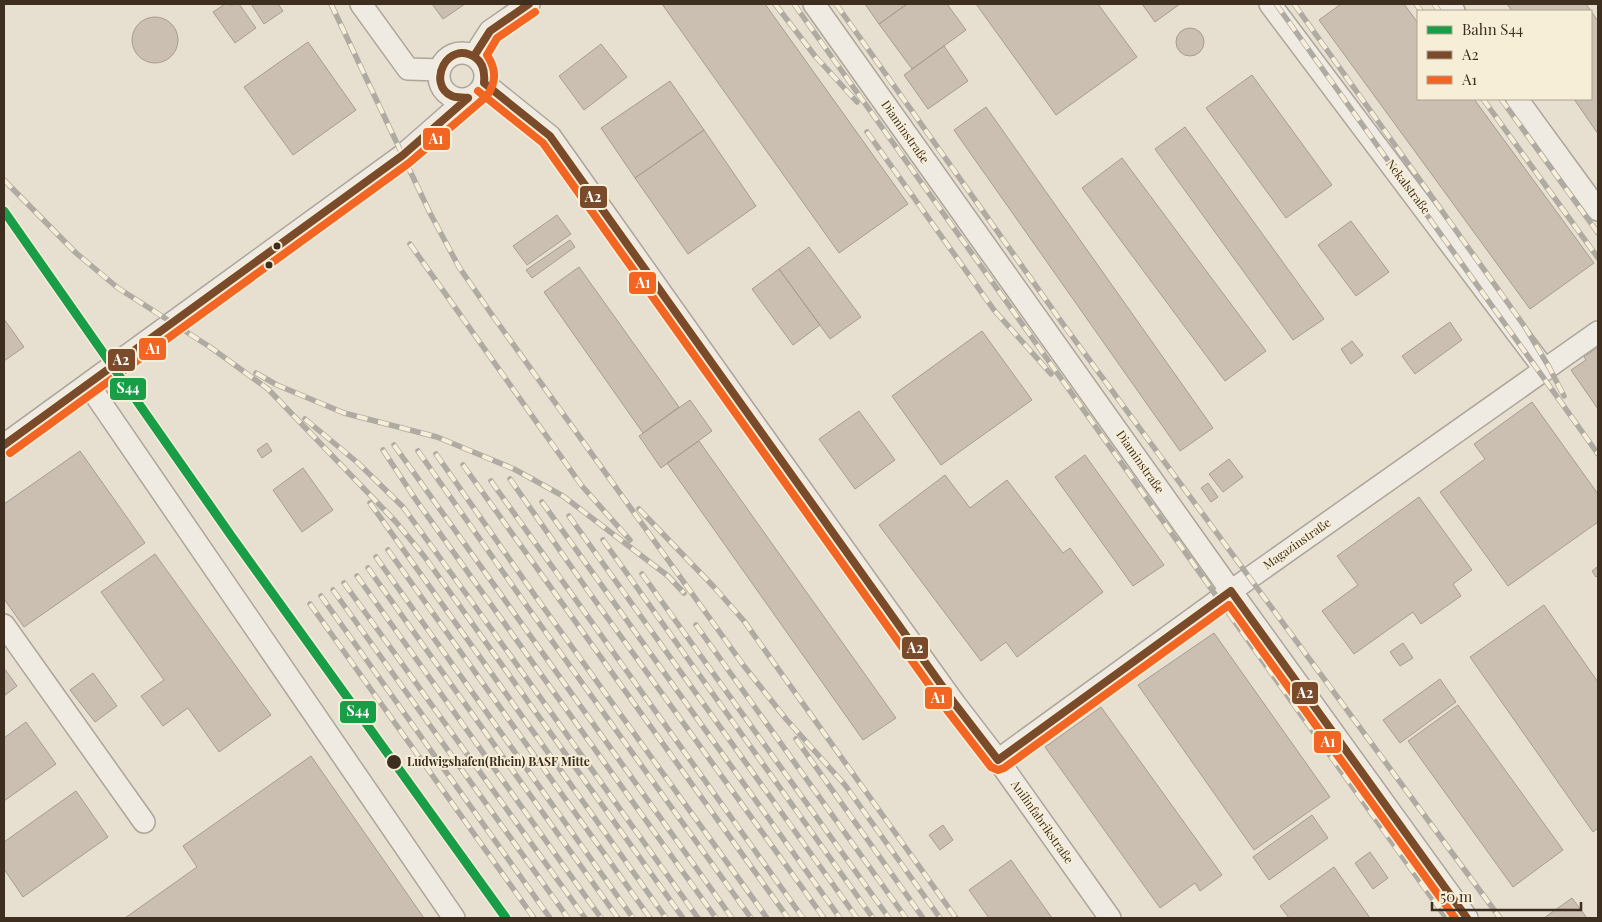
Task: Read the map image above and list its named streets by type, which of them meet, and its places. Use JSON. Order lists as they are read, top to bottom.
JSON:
{
  "streets": {
    "street": [
      "Diaminstraße",
      "Nekalstraße",
      "Magazinstraße",
      "Anilinfabrikstraße"
    ]
  },
  "crossings": [
    ["Diaminstraße", "Magazinstraße"],
    ["Nekalstraße", "Magazinstraße"],
    ["Magazinstraße", "Anilinfabrikstraße"]
  ],
  "places": ["Ludwigshafen(Rhein) BASF Mitte"],
  "lines": ["transit line A2", "transit line A1", "rail line S44"],
  "legend": ["Bahn S44", "A2", "A1"],
  "scale_bar": "50 m"
}
